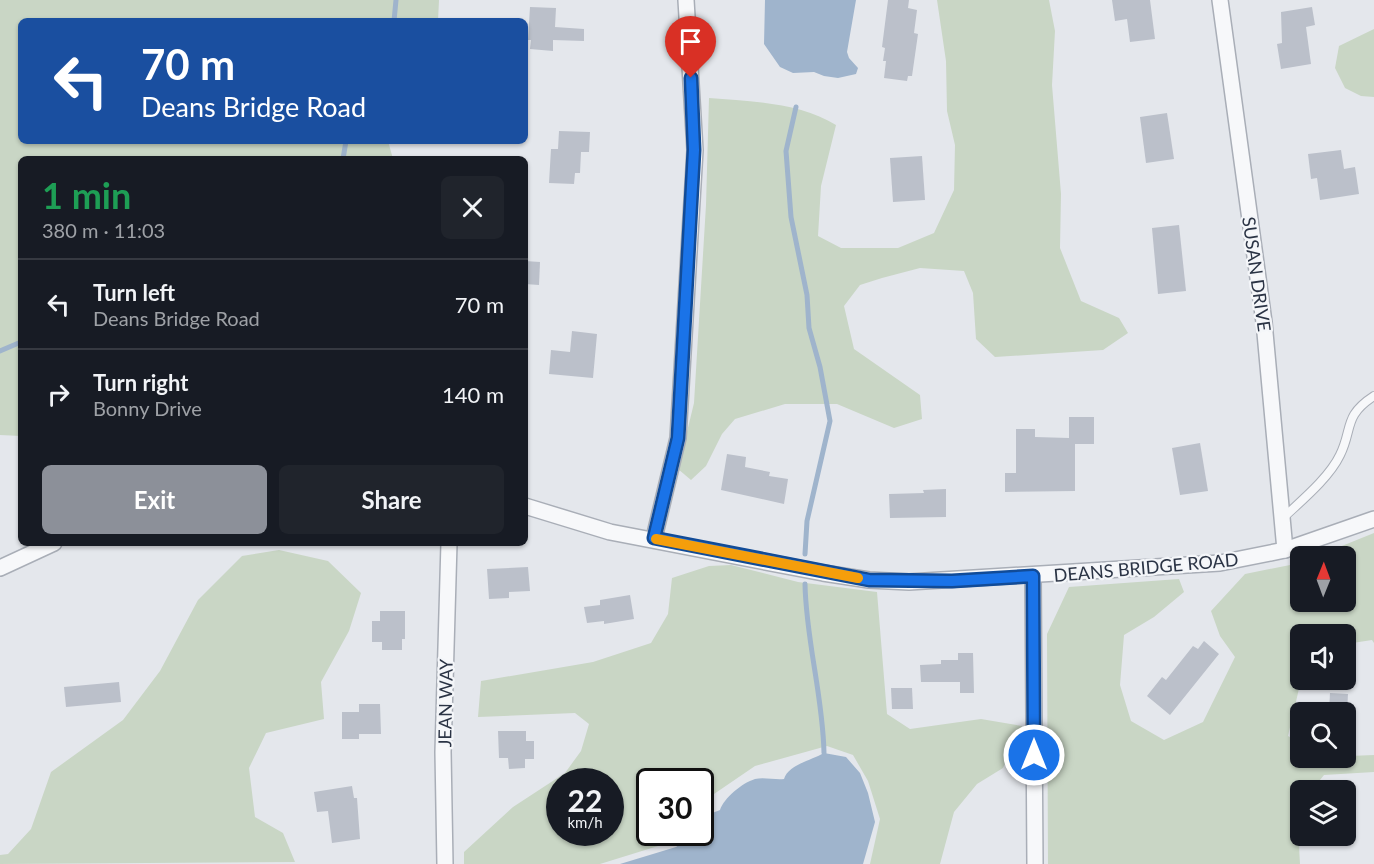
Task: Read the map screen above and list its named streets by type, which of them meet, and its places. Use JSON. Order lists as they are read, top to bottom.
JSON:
{
  "streets": {
    "street": ["SUSAN DRIVE", "DEANS BRIDGE ROAD", "JEAN WAY"]
  },
  "crossings": [
    ["SUSAN DRIVE", "DEANS BRIDGE ROAD"]
  ],
  "north": "top",
  "page": {
    "turn": ["70 m", "Deans Bridge Road"],
    "heading": ["1 min", "380 m · 11:03"],
    "list": [
      {
        "name": "Turn left",
        "note": "Deans Bridge Road",
        "value": "70 m"
      },
      {
        "name": "Turn right",
        "note": "Bonny Drive",
        "value": "140 m"
      }
    ],
    "buttons": ["Exit", "Share"],
    "speed": "22 km/h",
    "limit": "30"
  }
}
